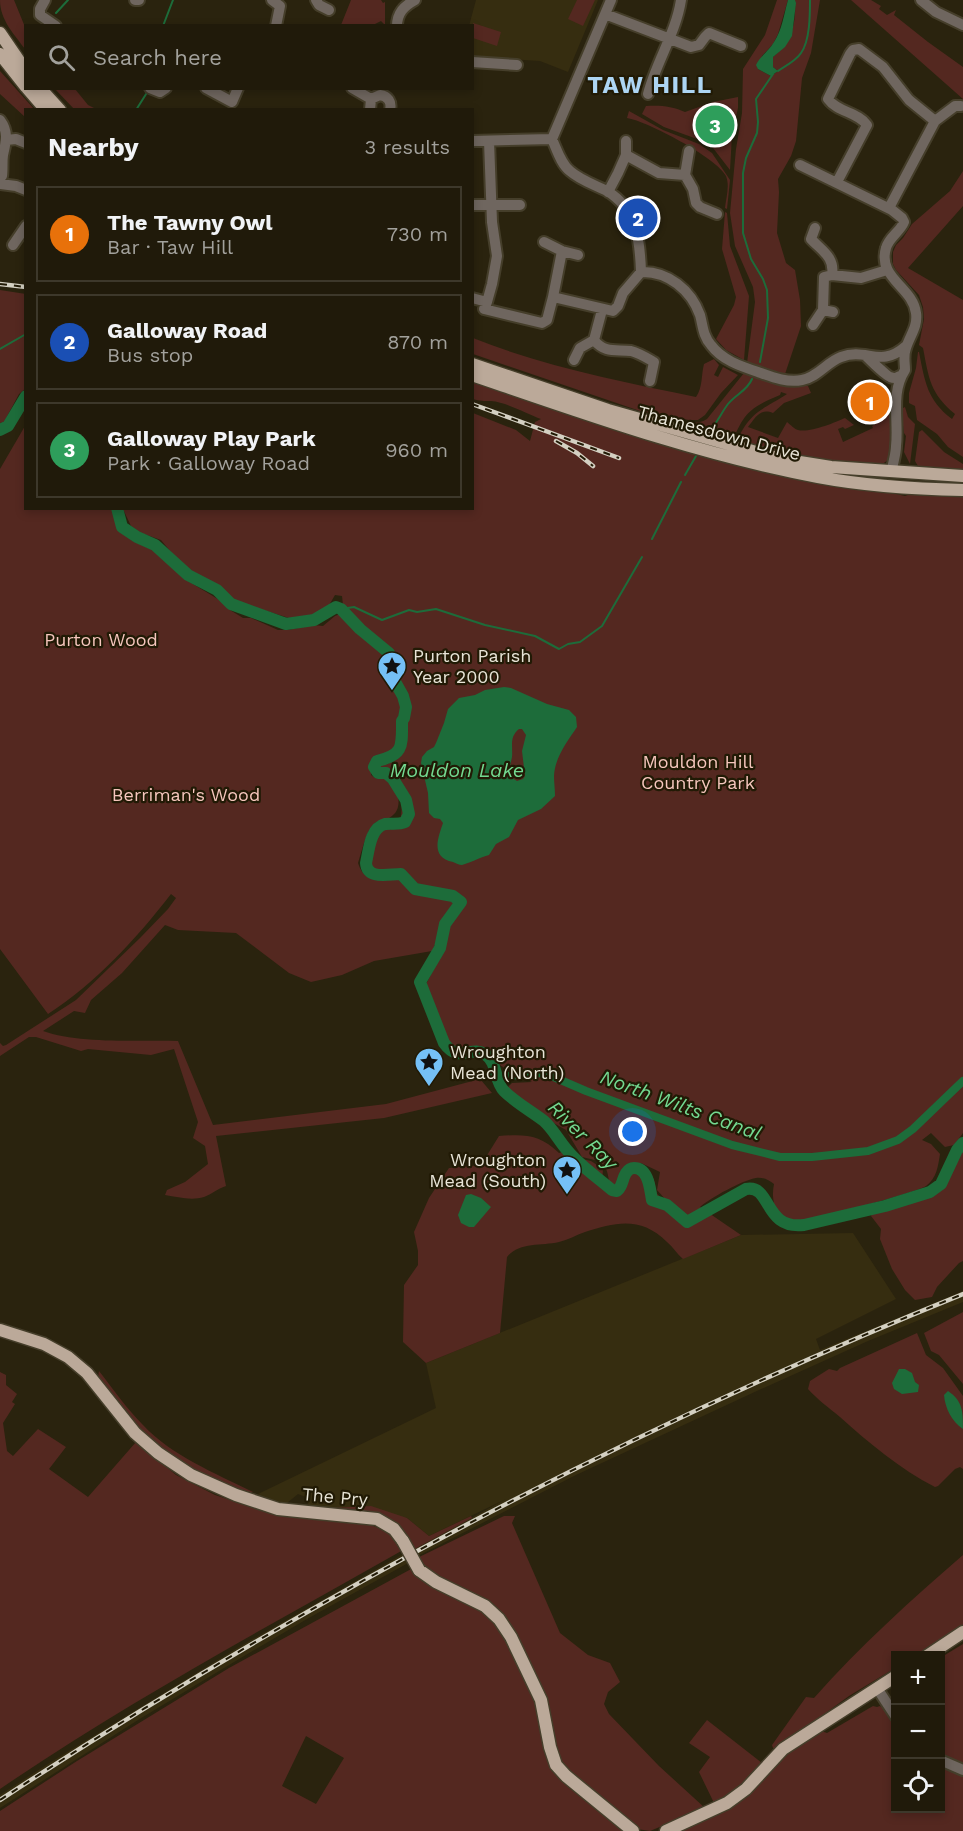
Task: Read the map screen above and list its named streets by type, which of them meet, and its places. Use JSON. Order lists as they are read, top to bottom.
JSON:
{
  "streets": {
    "main road": ["Thamesdown Drive", "The Pry"]
  },
  "districts": ["TAW HILL"],
  "water": ["Mouldon Lake", "North Wilts Canal", "River Ray"],
  "parks": ["Purton Wood", "Mouldon Hill Country Park", "Berriman's Wood"],
  "places": {
    "place": ["Purton Parish Year 2000", "Wroughton Mead (North)", "Wroughton Mead (South)"]
  },
  "page": {
    "search": "Search here",
    "pins": ["3", "2", "1"],
    "heading": ["Nearby", "3 results"],
    "list": [
      {
        "mark": "1",
        "name": "The Tawny Owl",
        "note": "Bar · Taw Hill",
        "value": "730 m"
      },
      {
        "mark": "2",
        "name": "Galloway Road",
        "note": "Bus stop",
        "value": "870 m"
      },
      {
        "mark": "3",
        "name": "Galloway Play Park",
        "note": "Park · Galloway Road",
        "value": "960 m"
      }
    ],
    "map_buttons": ["+", "−"]
  }
}
